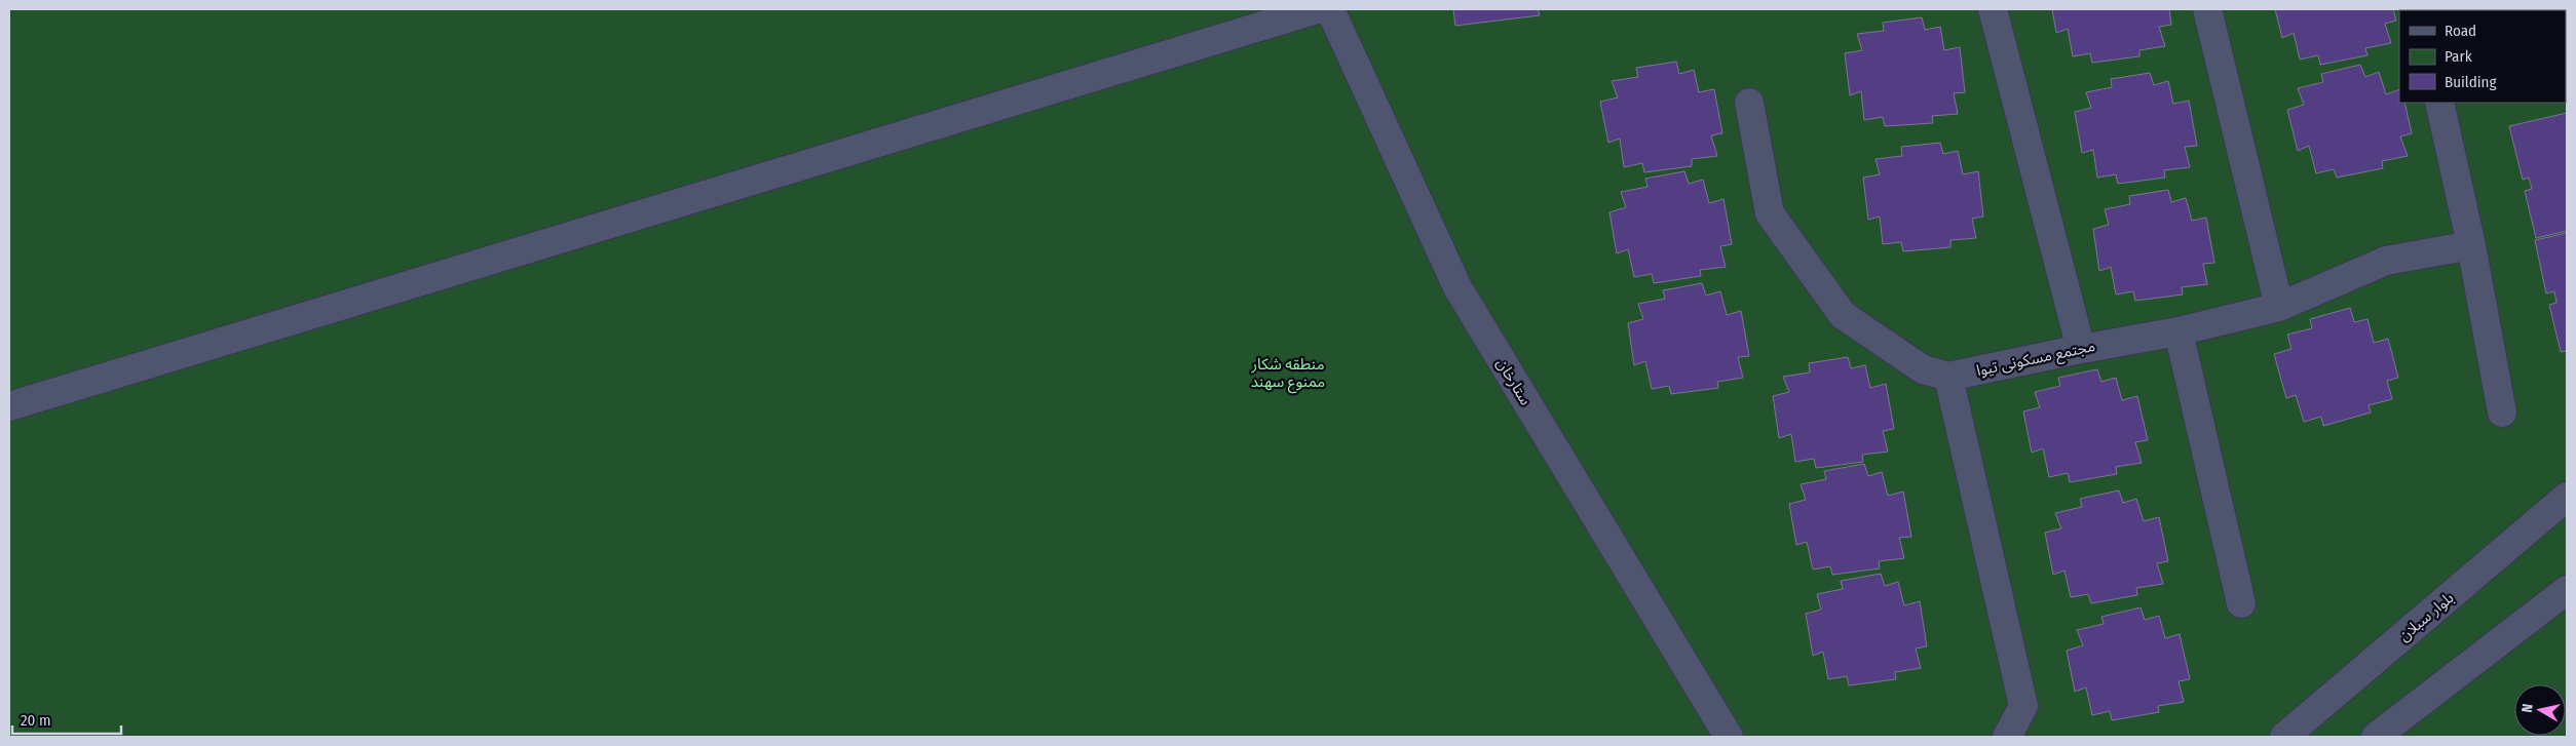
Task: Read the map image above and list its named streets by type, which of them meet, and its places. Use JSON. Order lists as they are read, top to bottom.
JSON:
{
  "streets": {
    "street": ["مجتمع مسکونی تیوا", "ستارخان", "بلوار سبلان"]
  },
  "parks": ["منطقه شکار ممنوع سهند"],
  "legend": ["Road", "Park", "Building"],
  "scale_bar": "20 m",
  "north": "left"
}
